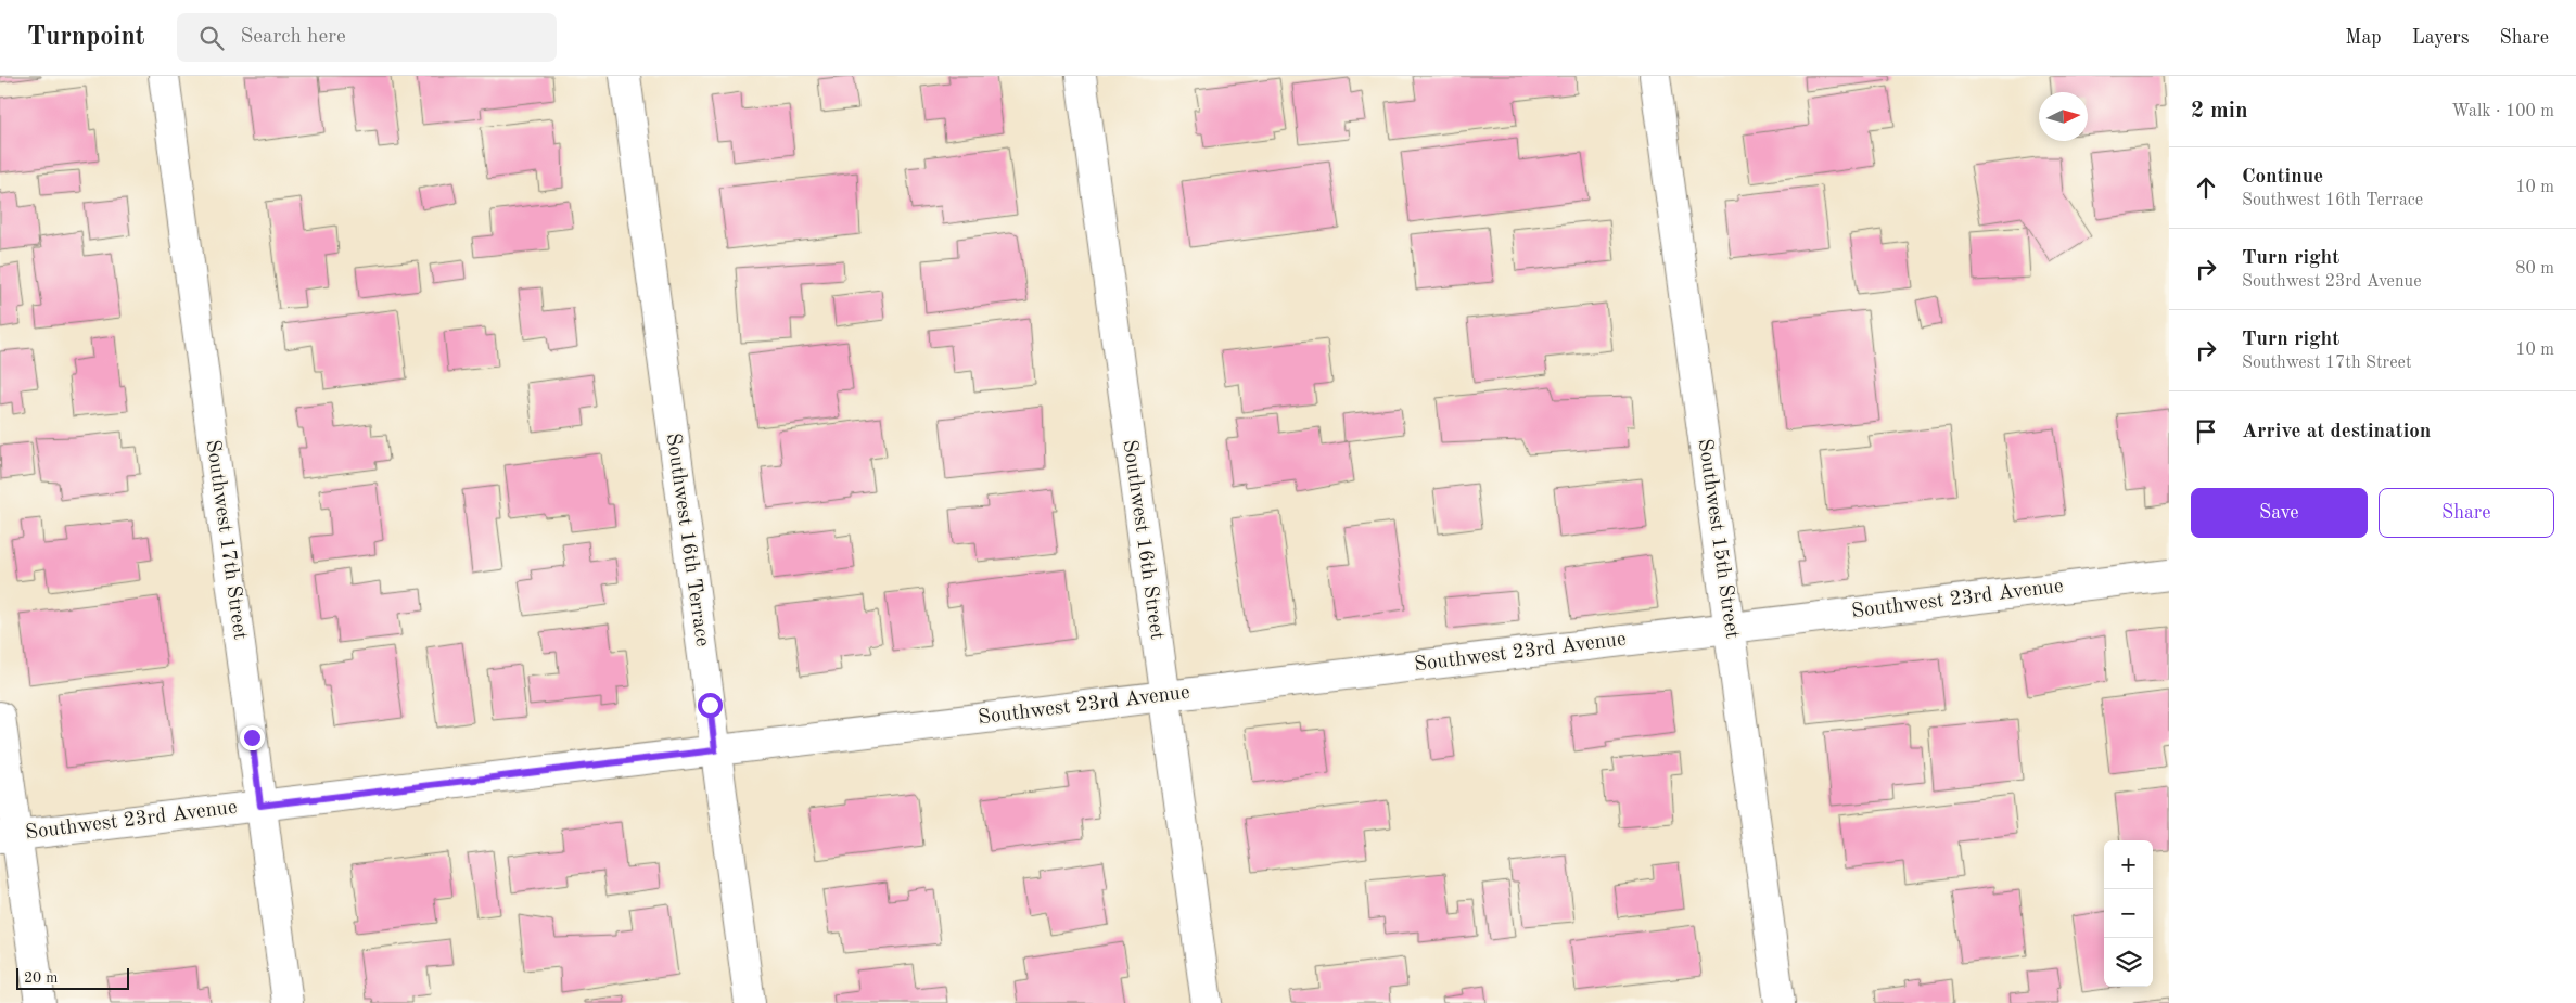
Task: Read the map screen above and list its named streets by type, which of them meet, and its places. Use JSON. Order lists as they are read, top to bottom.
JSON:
{
  "streets": {
    "street": [
      "Southwest 15th Street",
      "Southwest 17th Street",
      "Southwest 16th Terrace",
      "Southwest 16th Street",
      "Southwest 23rd Avenue"
    ]
  },
  "crossings": [
    ["Southwest 15th Street", "Southwest 23rd Avenue"],
    ["Southwest 17th Street", "Southwest 23rd Avenue"],
    ["Southwest 16th Terrace", "Southwest 23rd Avenue"],
    ["Southwest 16th Street", "Southwest 23rd Avenue"]
  ],
  "scale_bar": "20 m",
  "north": "right",
  "page": {
    "header": "Turnpoint",
    "search": "Search here",
    "nav": ["Map", "Layers", "Share"],
    "heading": ["2 min", "Walk · 100 m"],
    "list": [
      ["Continue", "Southwest 16th Terrace", "10 m"],
      ["Turn right", "Southwest 23rd Avenue", "80 m"],
      ["Turn right", "Southwest 17th Street", "10 m"],
      "Arrive at destination"
    ],
    "buttons": ["Save", "Share"],
    "map_buttons": ["+", "−"],
    "scale": "20 m"
  }
}
